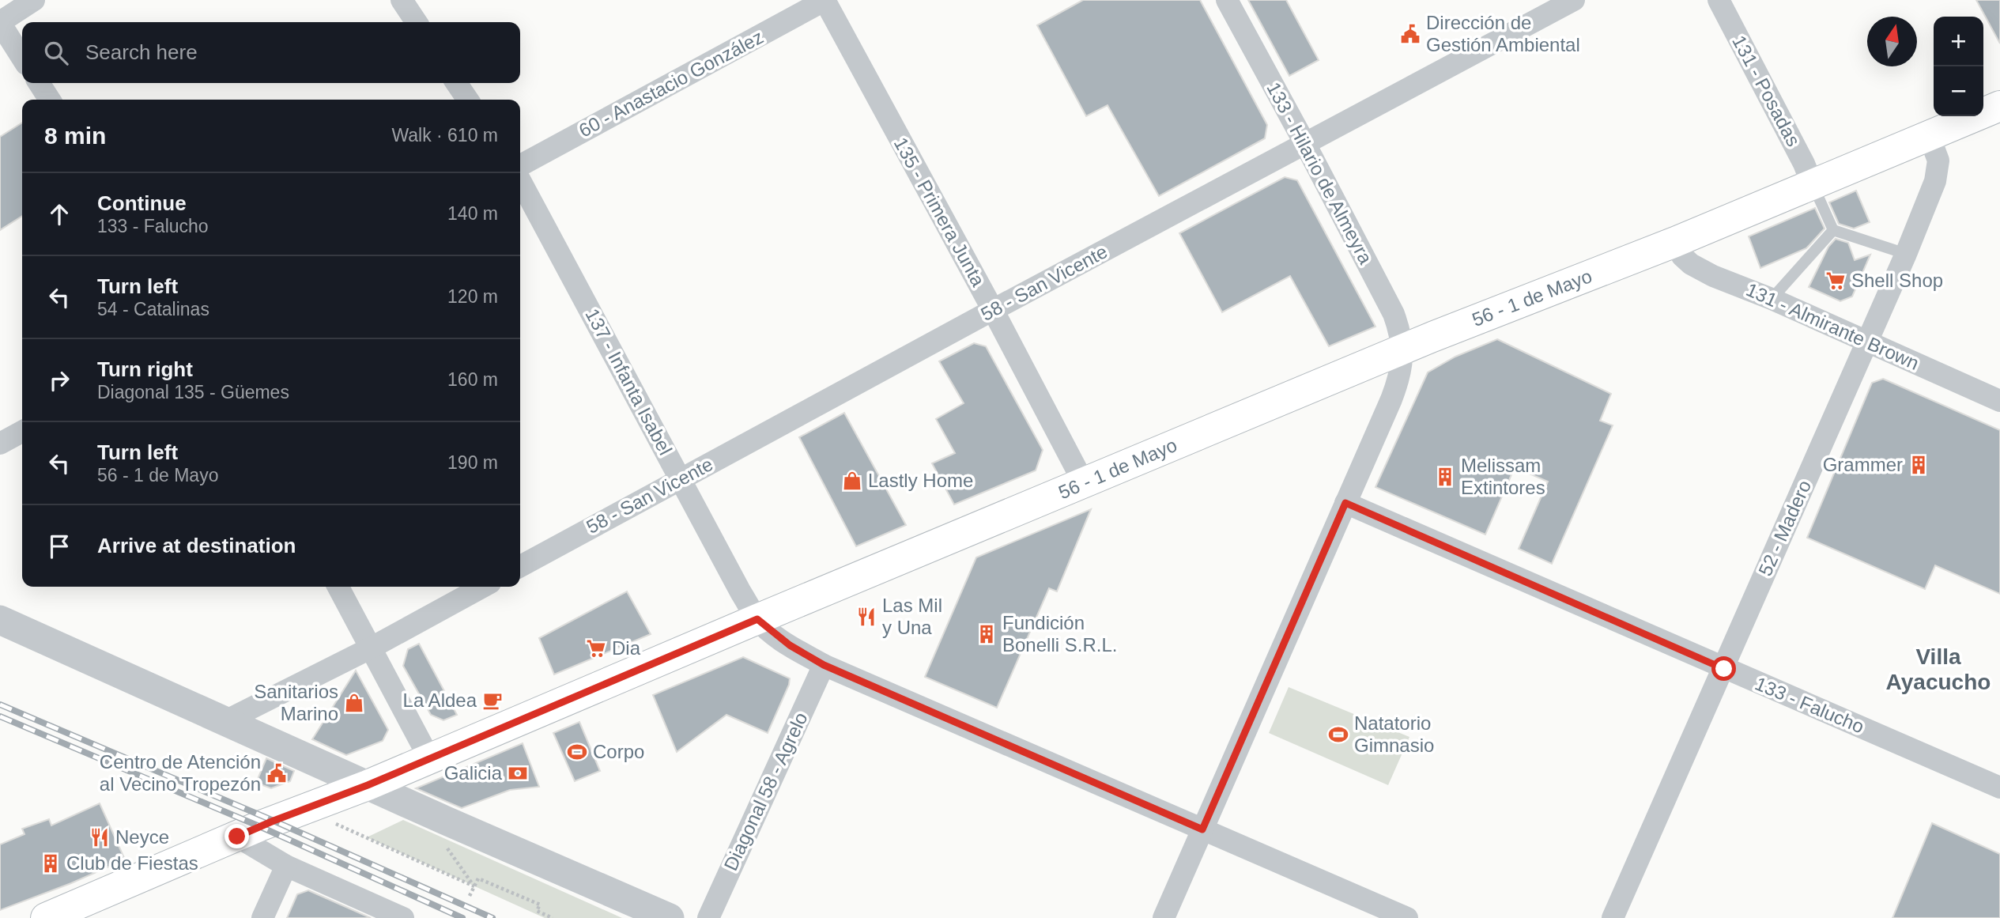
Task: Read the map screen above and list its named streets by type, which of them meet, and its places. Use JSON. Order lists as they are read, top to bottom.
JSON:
{
  "streets": {
    "main road": ["56 - 1 de Mayo"],
    "street": [
      "60 - Anastacio González",
      "131 - Posadas",
      "133 - Hilario de Almeyra",
      "135 - Primera Junta",
      "58 - San Vicente",
      "131 - Almirante Brown",
      "137 - Infanta Isabel",
      "52 - Madero",
      "133 - Falucho",
      "Diagonal 58 - Agrelo"
    ]
  },
  "crossings": [
    ["60 - Anastacio González", "135 - Primera Junta"],
    ["131 - Posadas", "56 - 1 de Mayo"],
    ["133 - Hilario de Almeyra", "58 - San Vicente"],
    ["133 - Hilario de Almeyra", "56 - 1 de Mayo"],
    ["133 - Hilario de Almeyra", "137 - Infanta Isabel"],
    ["133 - Hilario de Almeyra", "133 - Falucho"],
    ["135 - Primera Junta", "58 - San Vicente"],
    ["135 - Primera Junta", "56 - 1 de Mayo"],
    ["58 - San Vicente", "137 - Infanta Isabel"],
    ["56 - 1 de Mayo", "131 - Almirante Brown"],
    ["56 - 1 de Mayo", "137 - Infanta Isabel"],
    ["56 - 1 de Mayo", "52 - Madero"],
    ["131 - Almirante Brown", "52 - Madero"],
    ["137 - Infanta Isabel", "Diagonal 58 - Agrelo"],
    ["52 - Madero", "133 - Falucho"]
  ],
  "districts": ["Villa Ayacucho"],
  "places": {
    "public building": ["Dirección de Gestión Ambiental", "Centro de Atención al Vecino Tropezón"],
    "supermarket": ["Shell Shop", "Dia"],
    "building": [
      "Grammer",
      "Melissam Extintores",
      "Fundición Bonelli S.R.L.",
      "Club de Fiestas"
    ],
    "shop": ["Lastly Home", "Sanitarios Marino"],
    "restaurant": ["Las Mil y Una", "Neyce"],
    "cafe": ["La Aldea"],
    "sports": ["Natatorio Gimnasio", "Corpo"],
    "bank": ["Galicia"]
  },
  "north": "top",
  "page": {
    "map_buttons": ["+", "−"],
    "search": "Search here",
    "heading": ["8 min", "Walk · 610 m"],
    "list": [
      ["Continue", "133 - Falucho", "140 m"],
      ["Turn left", "54 - Catalinas", "120 m"],
      ["Turn right", "Diagonal 135 - Güemes", "160 m"],
      ["Turn left", "56 - 1 de Mayo", "190 m"],
      "Arrive at destination"
    ]
  }
}
